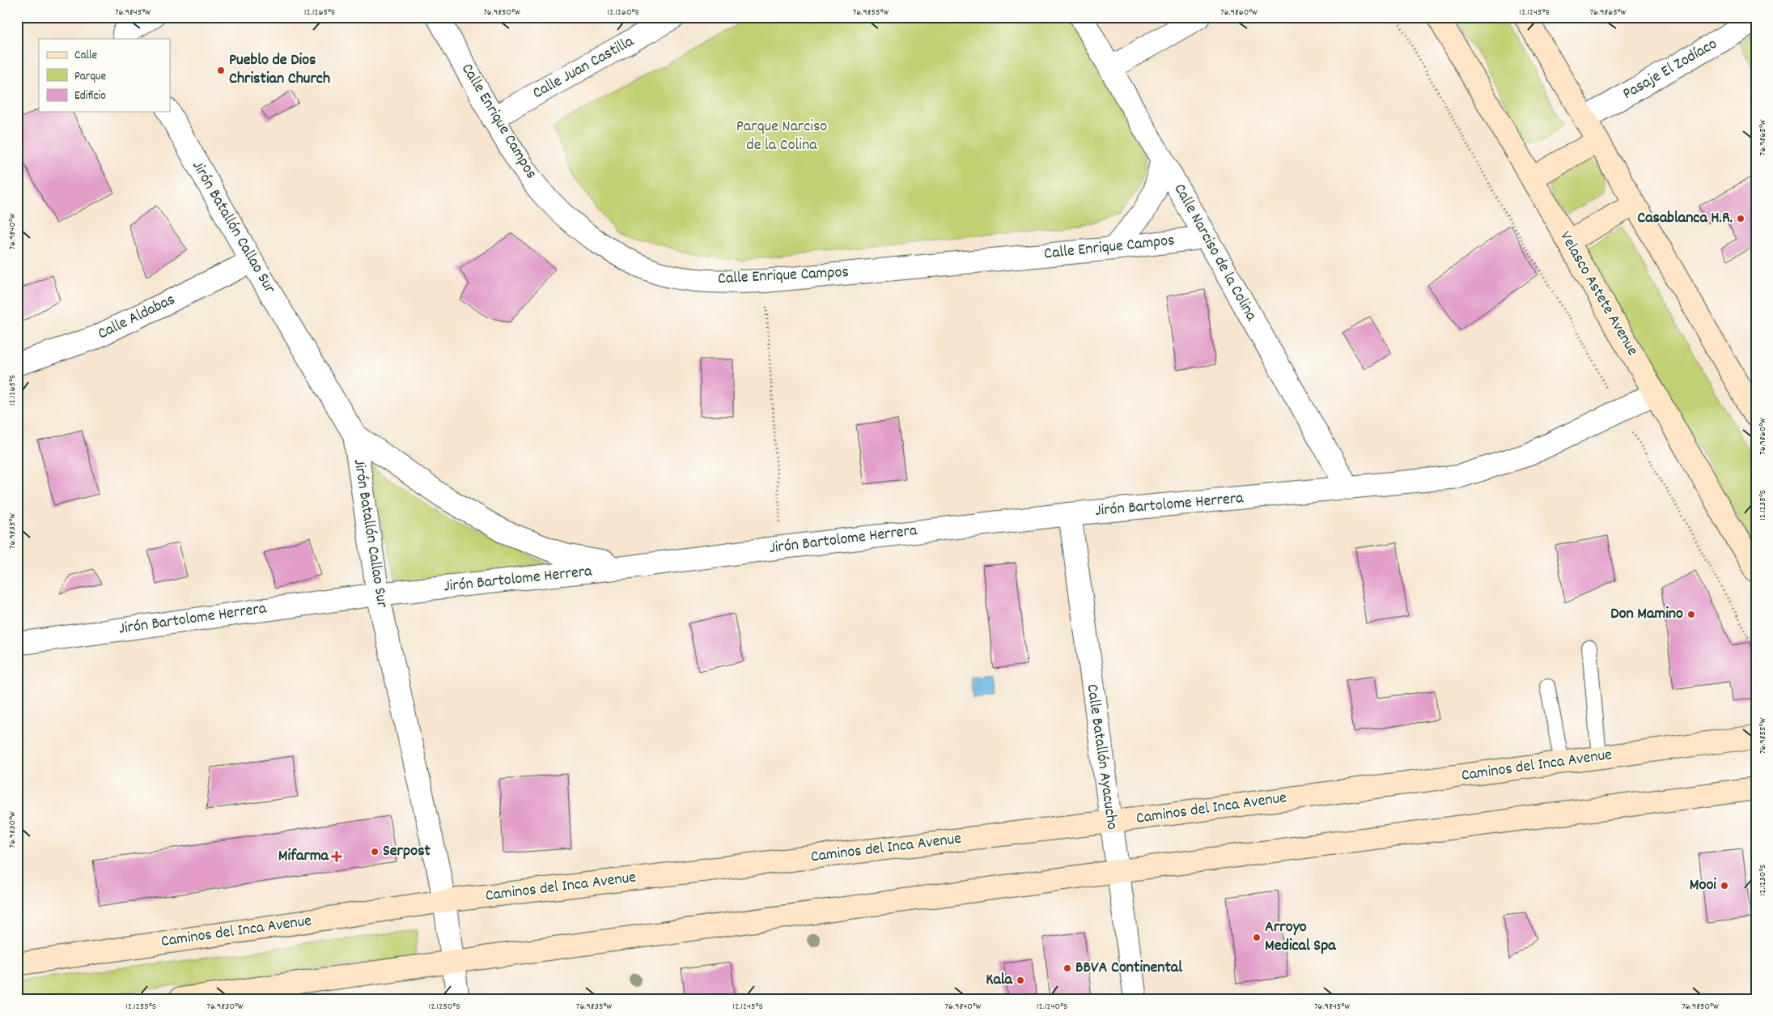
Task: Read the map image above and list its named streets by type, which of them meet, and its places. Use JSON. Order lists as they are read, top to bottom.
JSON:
{
  "streets": {
    "main road": ["Velasco Astete Avenue", "Caminos del Inca Avenue"],
    "street": [
      "Calle Juan Castilla",
      "Pasaje El Zodíaco",
      "Calle Enrique Campos",
      "Jirón Batallón Callao Sur",
      "Calle Narciso de la Colina",
      "Calle Aldabas",
      "Jirón Bartolome Herrera",
      "Calle Batallón Ayacucho"
    ]
  },
  "crossings": [
    ["Calle Juan Castilla", "Calle Enrique Campos"],
    ["Calle Enrique Campos", "Calle Narciso de la Colina"],
    ["Jirón Batallón Callao Sur", "Calle Aldabas"],
    ["Jirón Batallón Callao Sur", "Jirón Bartolome Herrera"],
    ["Jirón Batallón Callao Sur", "Caminos del Inca Avenue"],
    ["Calle Narciso de la Colina", "Jirón Bartolome Herrera"],
    ["Velasco Astete Avenue", "Jirón Bartolome Herrera"],
    ["Jirón Bartolome Herrera", "Calle Batallón Ayacucho"],
    ["Calle Batallón Ayacucho", "Caminos del Inca Avenue"]
  ],
  "parks": ["Parque Narciso de la Colina"],
  "places": {
    "other": [
      "Pueblo de Dios Christian Church",
      "Casablanca H.R.",
      "Don Mamino",
      "Serpost",
      "Mooi",
      "Arroyo Medical Spa",
      "BBVA Continental",
      "Kala"
    ],
    "health": ["Mifarma"]
  },
  "legend": ["Calle", "Parque", "Edificio"],
  "coordinates": [
    "76.9845°W",
    "12.1265°S",
    "76.9850°W",
    "12.1260°S",
    "76.9855°W",
    "76.9860°W",
    "12.1245°S",
    "76.9865°W",
    "76.9840°W",
    "12.1235°S",
    "76.9835°W",
    "76.9830°W",
    "12.1230°S",
    "12.1255°S",
    "12.1250°S",
    "12.1240°S"
  ]
}
